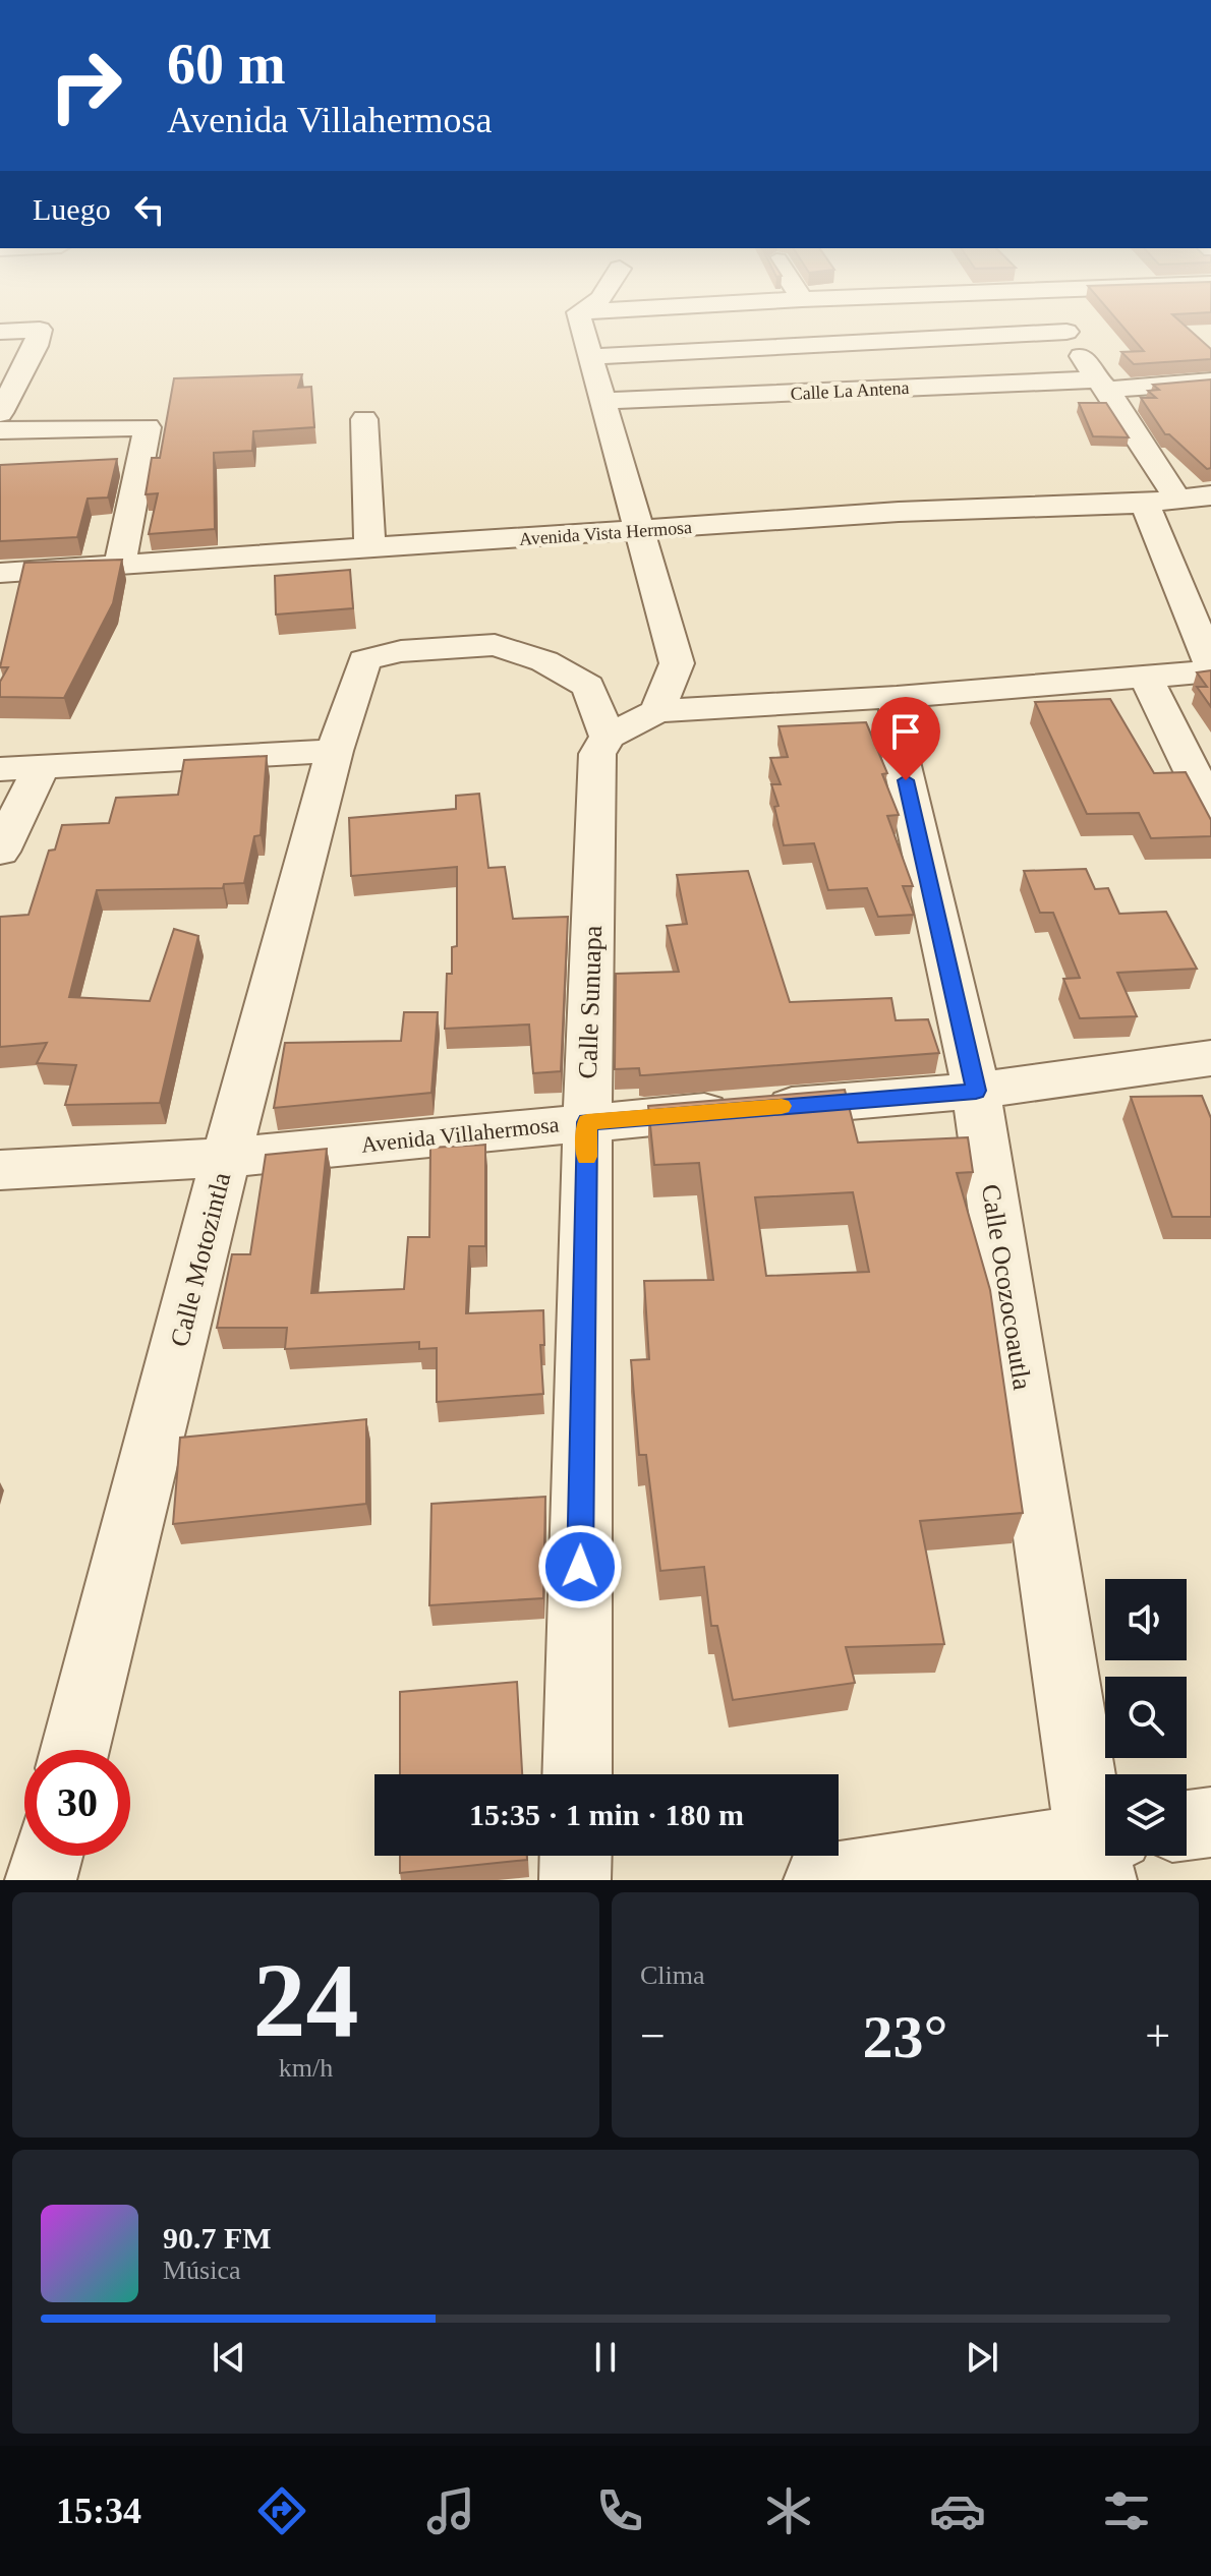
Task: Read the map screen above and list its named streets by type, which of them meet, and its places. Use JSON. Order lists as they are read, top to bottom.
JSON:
{
  "streets": {
    "street": [
      "Calle La Antena",
      "Avenida Vista Hermosa",
      "Calle Sunuapa",
      "Avenida Villahermosa",
      "Calle Motozintla",
      "Calle Ocozocoautla"
    ]
  },
  "crossings": [
    ["Calle Sunuapa", "Avenida Villahermosa"],
    ["Calle Sunuapa", "Calle Motozintla"],
    ["Avenida Villahermosa", "Calle Motozintla"],
    ["Avenida Villahermosa", "Calle Ocozocoautla"]
  ],
  "page": {
    "turn": ["60 m", "Avenida Villahermosa"],
    "then": "Luego",
    "limit": "30",
    "trip": "15:35 · 1 min · 180 m",
    "tile": [
      ["24", "km/h"],
      "Clima"
    ],
    "heat": ["−", "23°", "+"],
    "song": ["90.7 FM", "Música"],
    "tabs": "15:34"
  }
}
